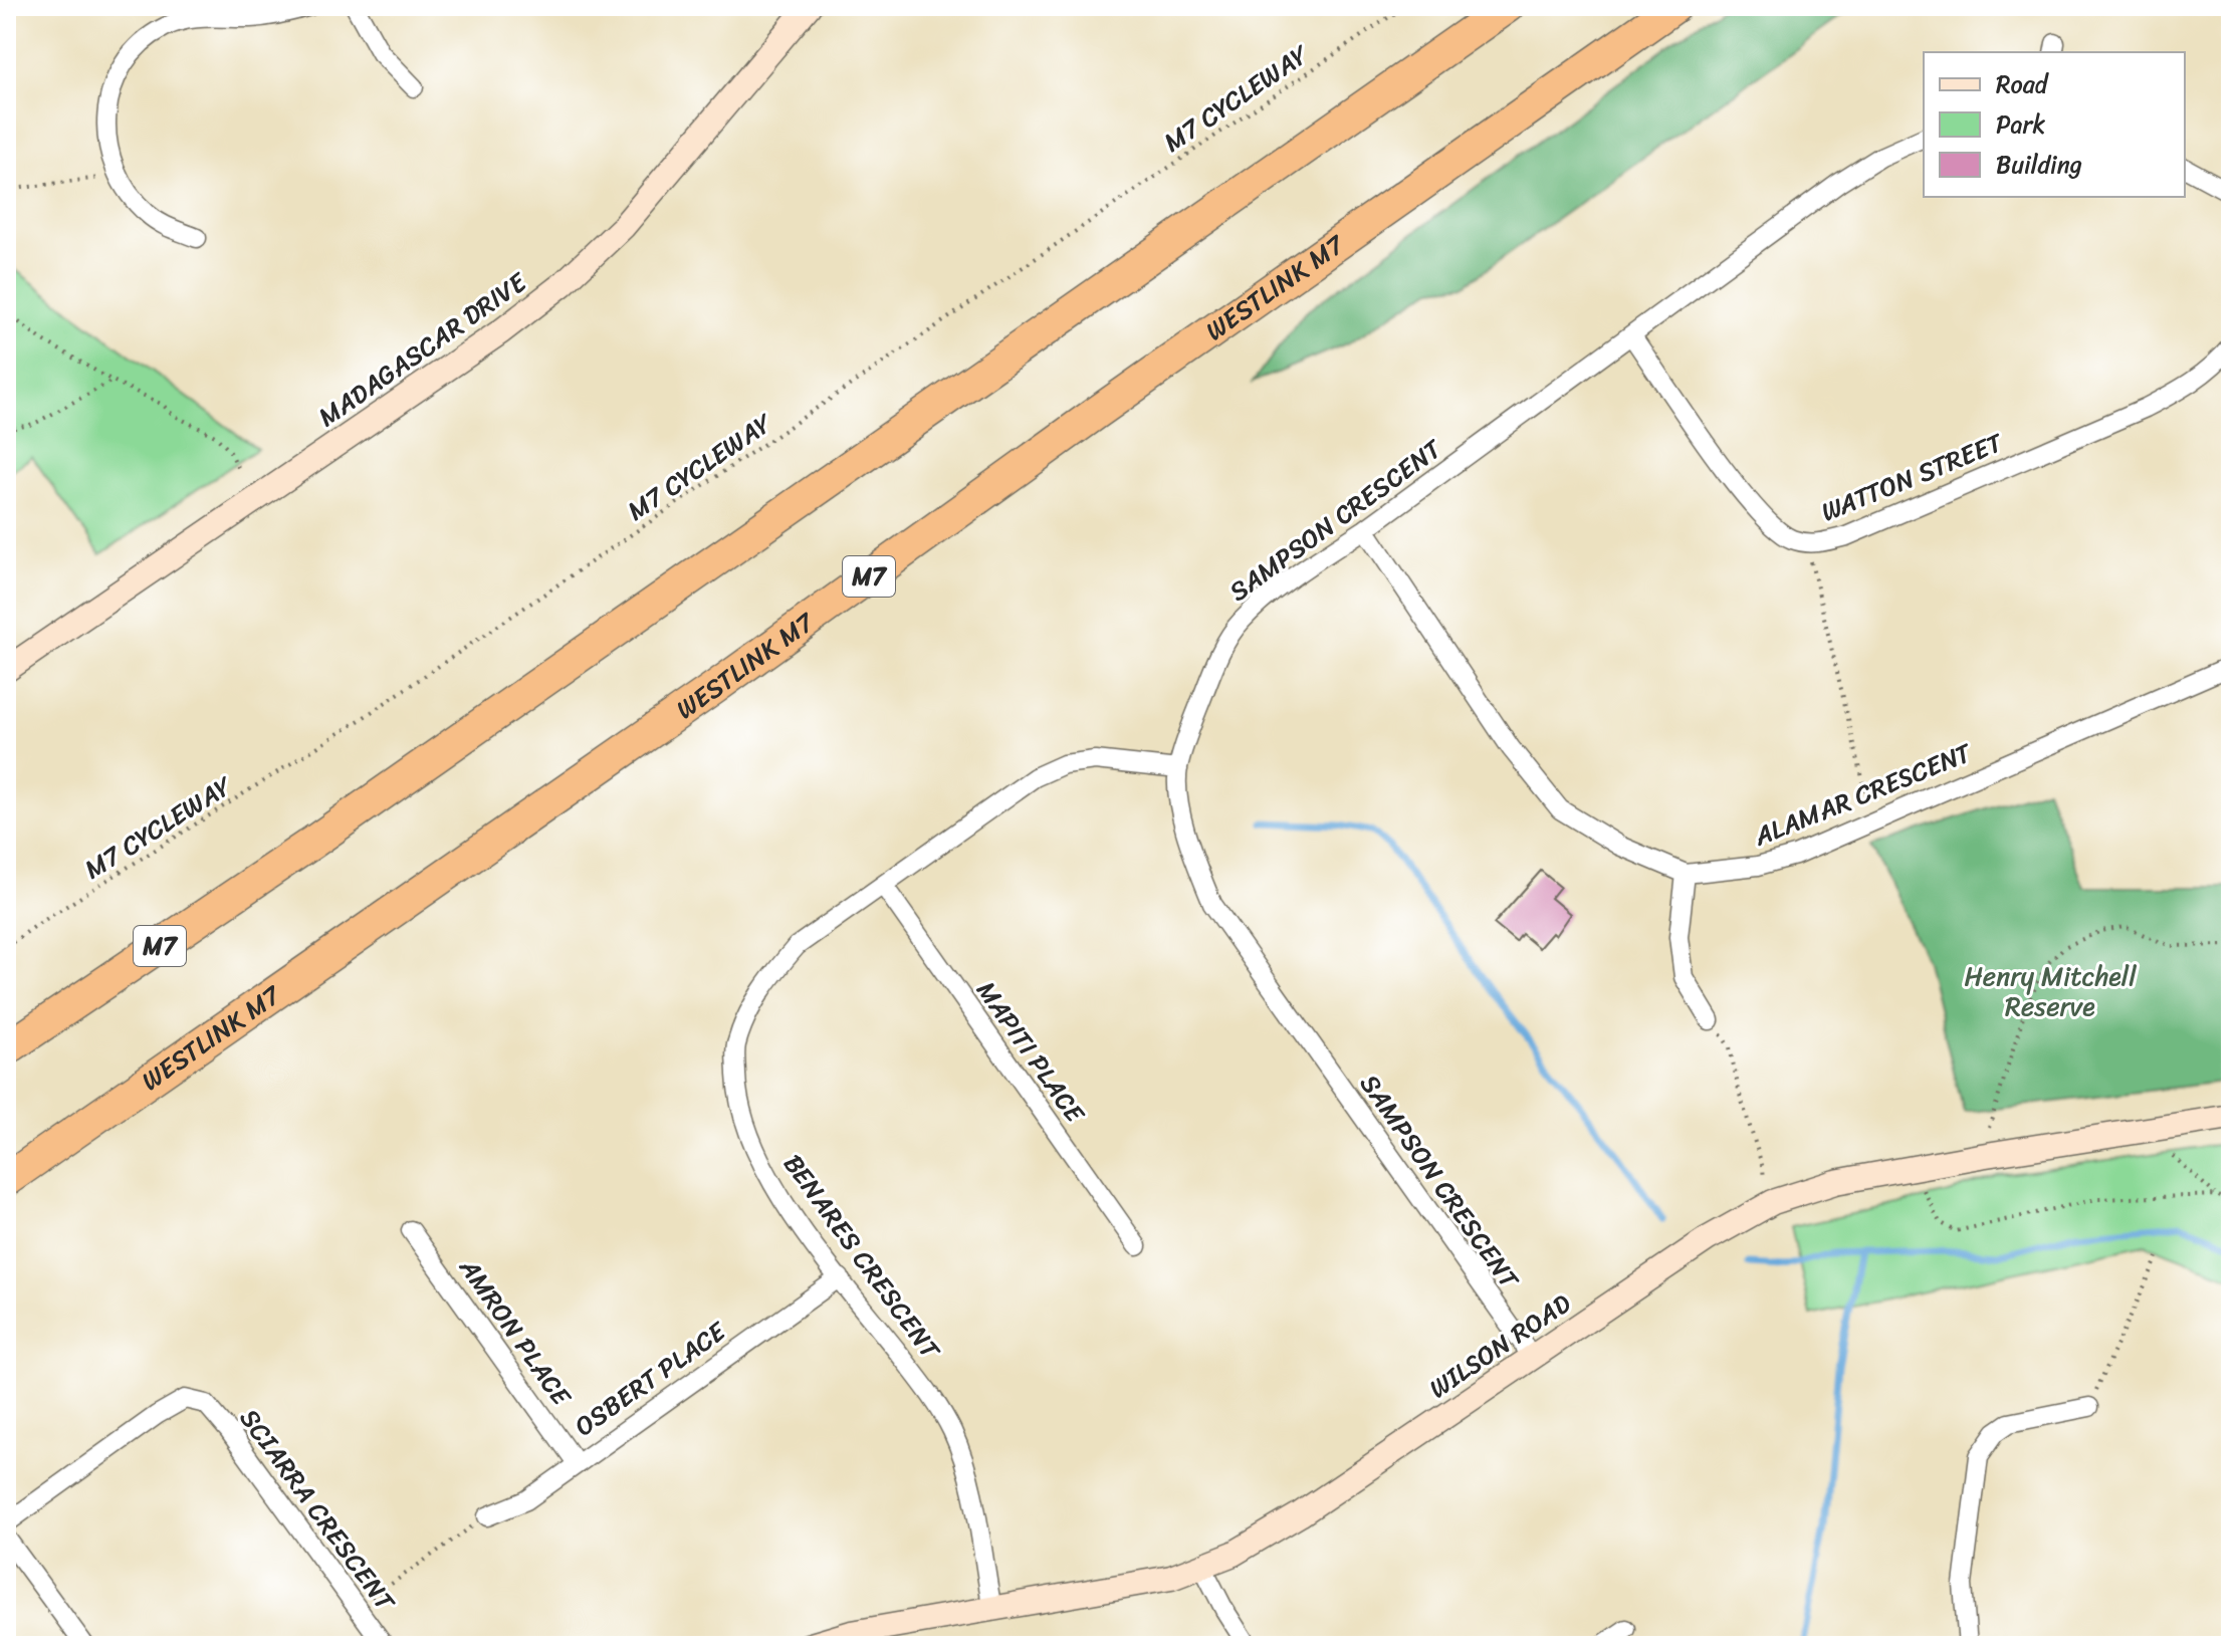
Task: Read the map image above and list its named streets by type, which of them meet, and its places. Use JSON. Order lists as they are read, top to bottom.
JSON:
{
  "streets": {
    "highway": ["WESTLINK M7", "M7"],
    "street": [
      "MADAGASCAR DRIVE",
      "WATTON STREET",
      "SAMPSON CRESCENT",
      "ALAMAR CRESCENT",
      "MAPITI PLACE",
      "BENARES CRESCENT",
      "AMRON PLACE",
      "WILSON ROAD",
      "OSBERT PLACE",
      "SCIARRA CRESCENT"
    ],
    "path": ["M7 CYCLEWAY"]
  },
  "crossings": [
    ["WATTON STREET", "SAMPSON CRESCENT"],
    ["SAMPSON CRESCENT", "ALAMAR CRESCENT"],
    ["SAMPSON CRESCENT", "BENARES CRESCENT"],
    ["SAMPSON CRESCENT", "WILSON ROAD"],
    ["MAPITI PLACE", "BENARES CRESCENT"],
    ["BENARES CRESCENT", "WILSON ROAD"],
    ["BENARES CRESCENT", "OSBERT PLACE"],
    ["AMRON PLACE", "OSBERT PLACE"]
  ],
  "parks": ["Henry Mitchell Reserve"],
  "legend": ["Road", "Park", "Building"]
}
